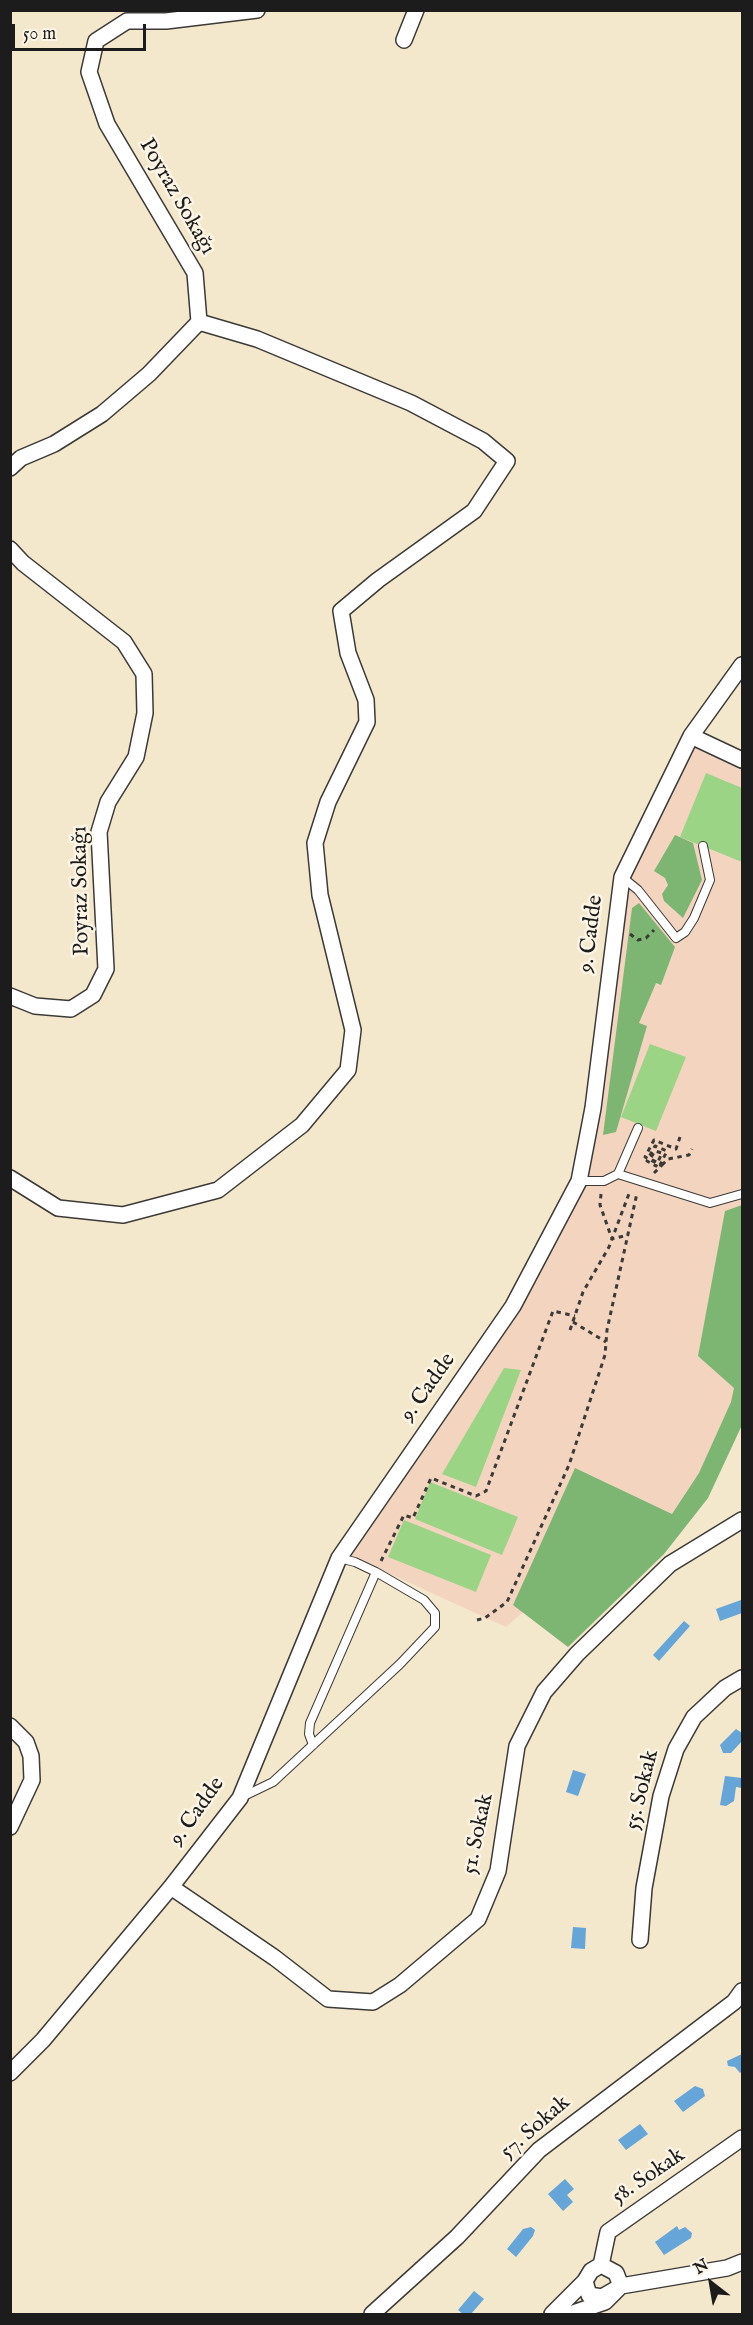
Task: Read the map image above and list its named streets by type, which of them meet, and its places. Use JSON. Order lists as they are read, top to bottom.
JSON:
{
  "streets": {
    "street": [
      "Poyraz Sokağı",
      "9. Cadde",
      "55. Sokak",
      "51. Sokak",
      "57. Sokak",
      "58. Sokak"
    ]
  },
  "crossings": [
    ["9. Cadde", "51. Sokak"]
  ],
  "scale_bar": "50 m",
  "north": "top left"
}
